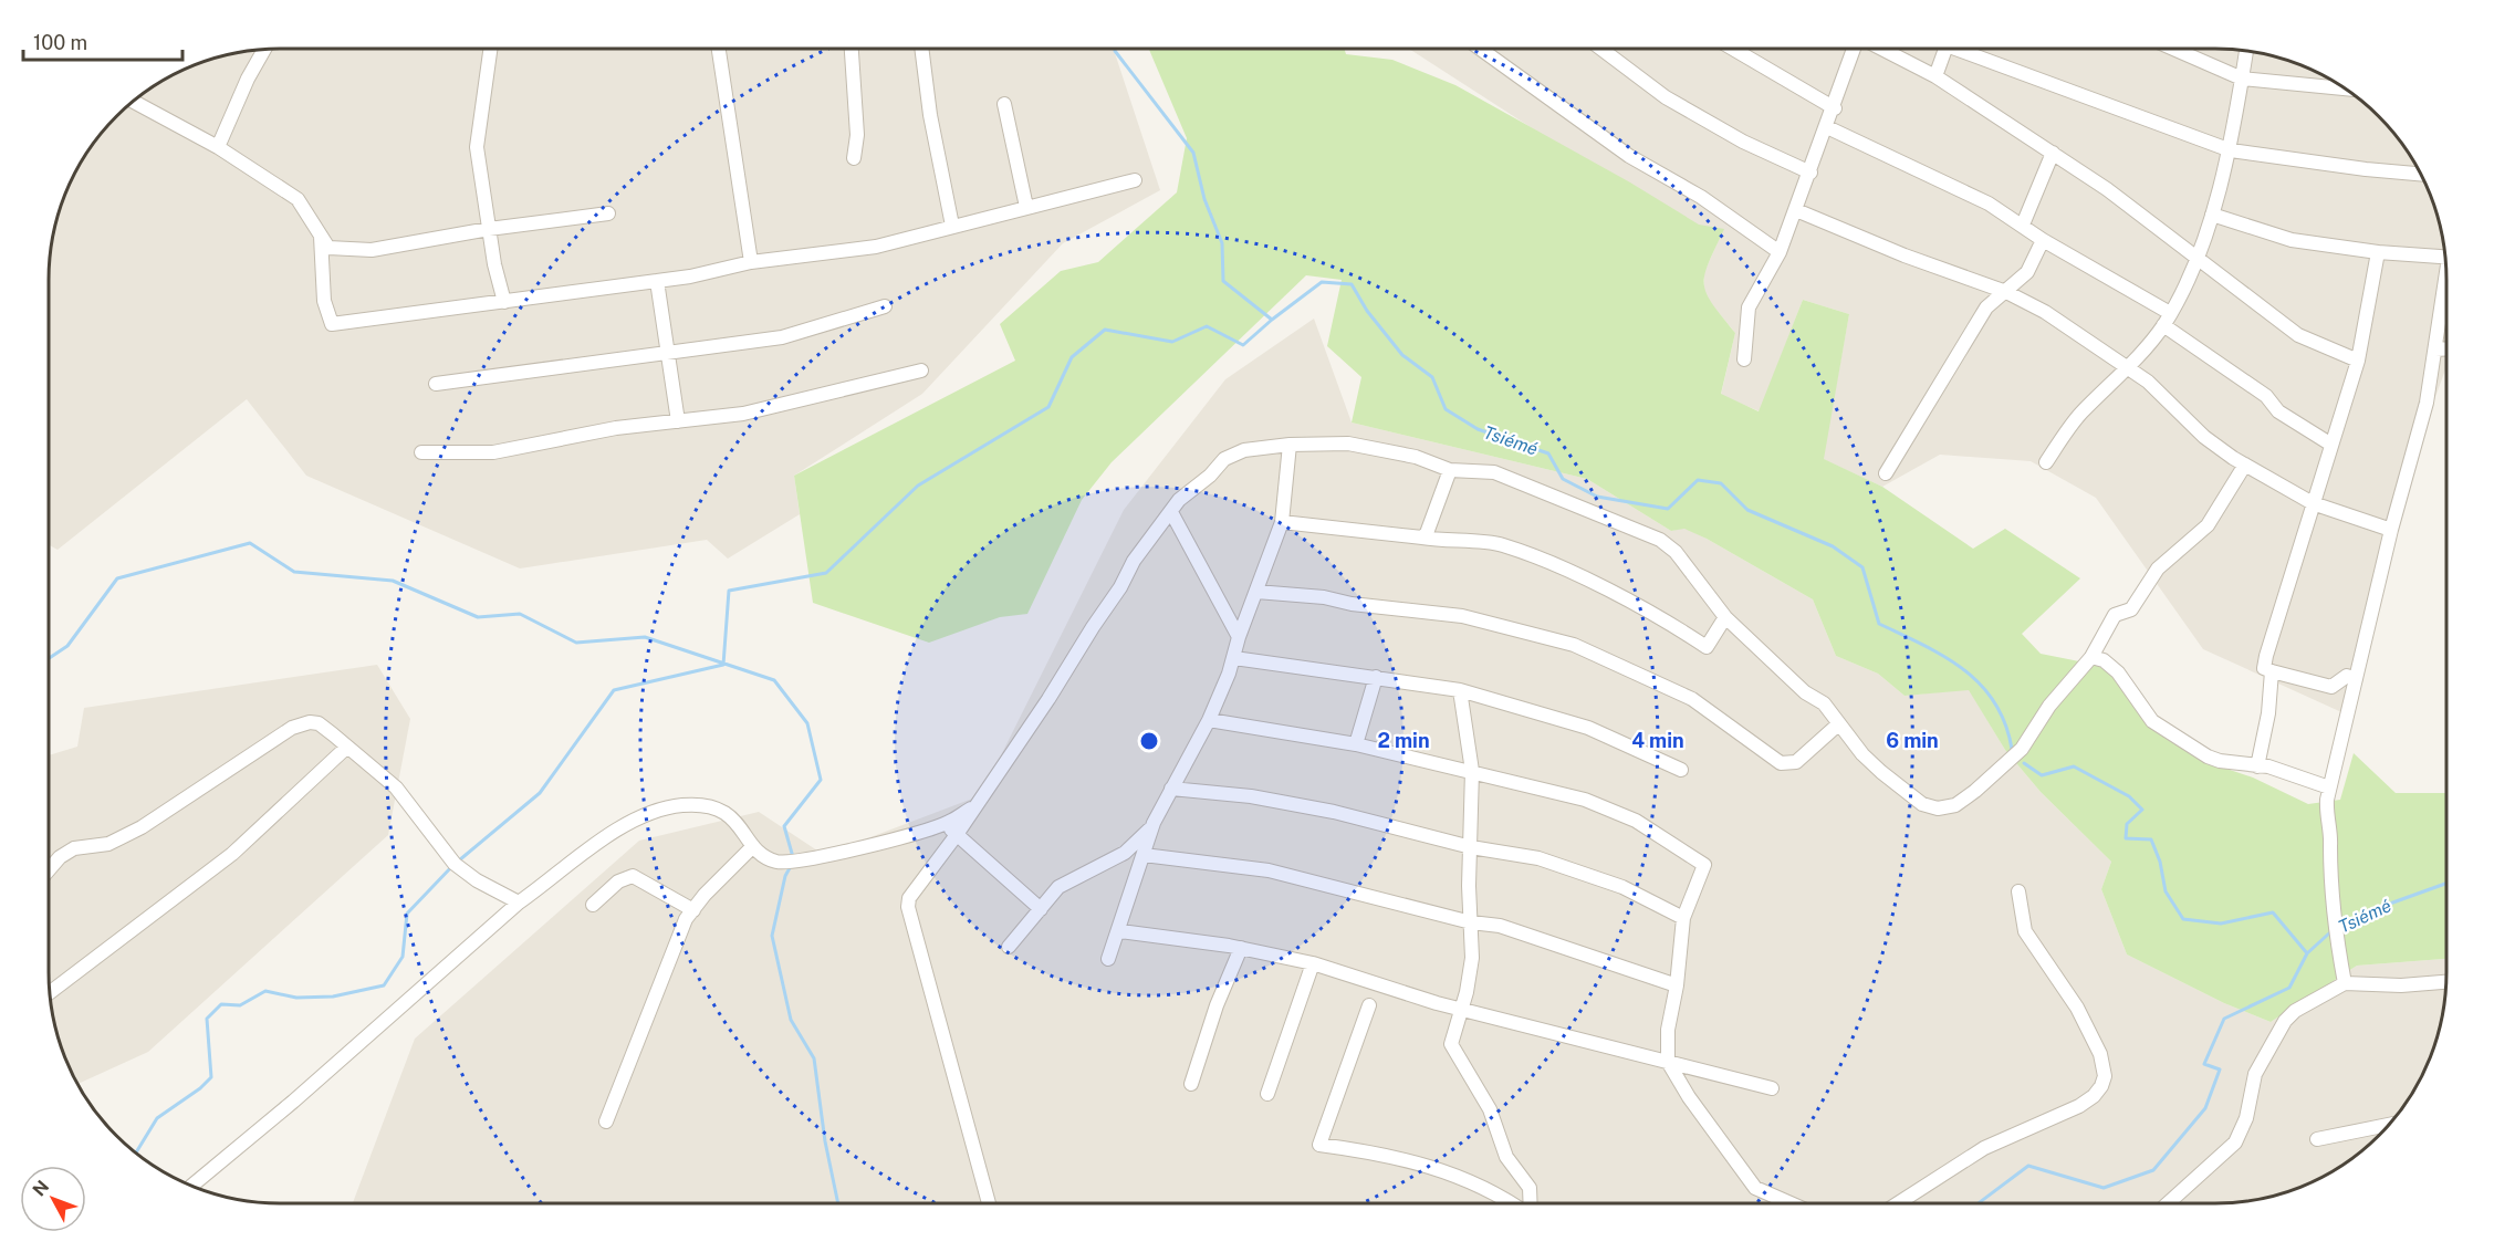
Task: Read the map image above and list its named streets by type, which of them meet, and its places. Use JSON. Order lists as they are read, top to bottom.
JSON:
{
  "water": ["Tsiémé"],
  "scale_bar": "100 m",
  "north": "top left",
  "rings": ["2 min", "4 min", "6 min"]
}
